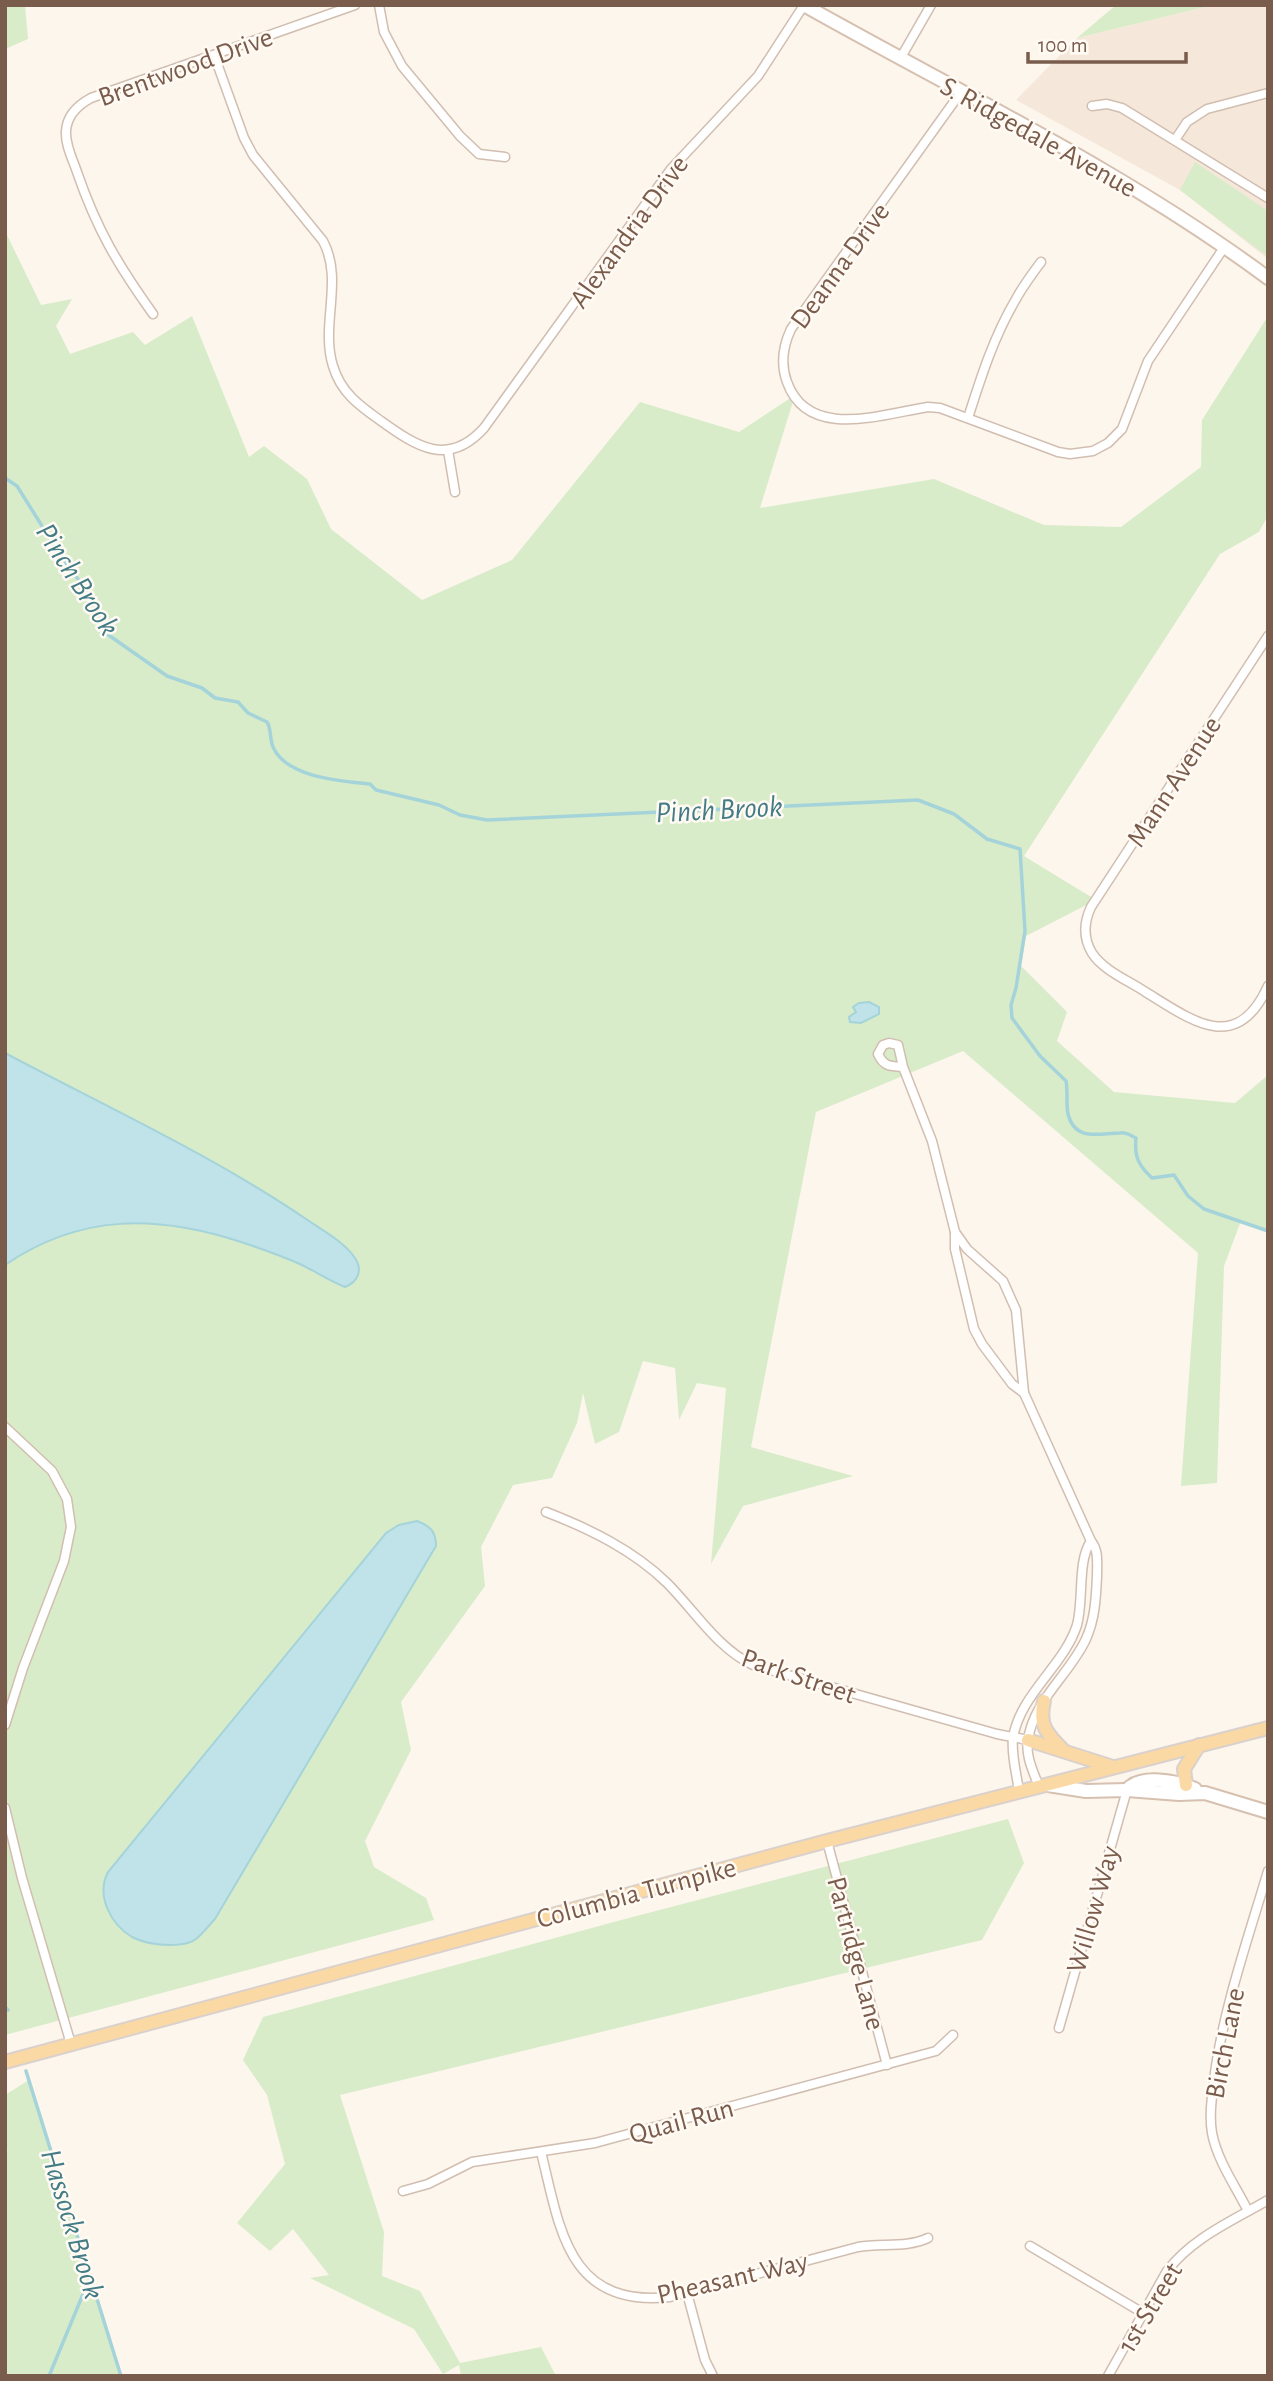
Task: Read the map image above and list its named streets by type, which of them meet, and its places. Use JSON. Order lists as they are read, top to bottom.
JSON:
{
  "streets": {
    "main road": ["S. Ridgedale Avenue", "Columbia Turnpike"],
    "street": [
      "Brentwood Drive",
      "Alexandria Drive",
      "Deanna Drive",
      "Mann Avenue",
      "Park Street",
      "Willow Way",
      "Partridge Lane",
      "Birch Lane",
      "Quail Run",
      "Pheasant Way",
      "1st Street"
    ]
  },
  "crossings": [
    ["S. Ridgedale Avenue", "Alexandria Drive"],
    ["S. Ridgedale Avenue", "Deanna Drive"],
    ["Columbia Turnpike", "Partridge Lane"],
    ["Partridge Lane", "Quail Run"],
    ["Birch Lane", "1st Street"],
    ["Quail Run", "Pheasant Way"]
  ],
  "water": ["Pinch Brook", "Hassock Brook"],
  "scale_bar": "100 m"
}
